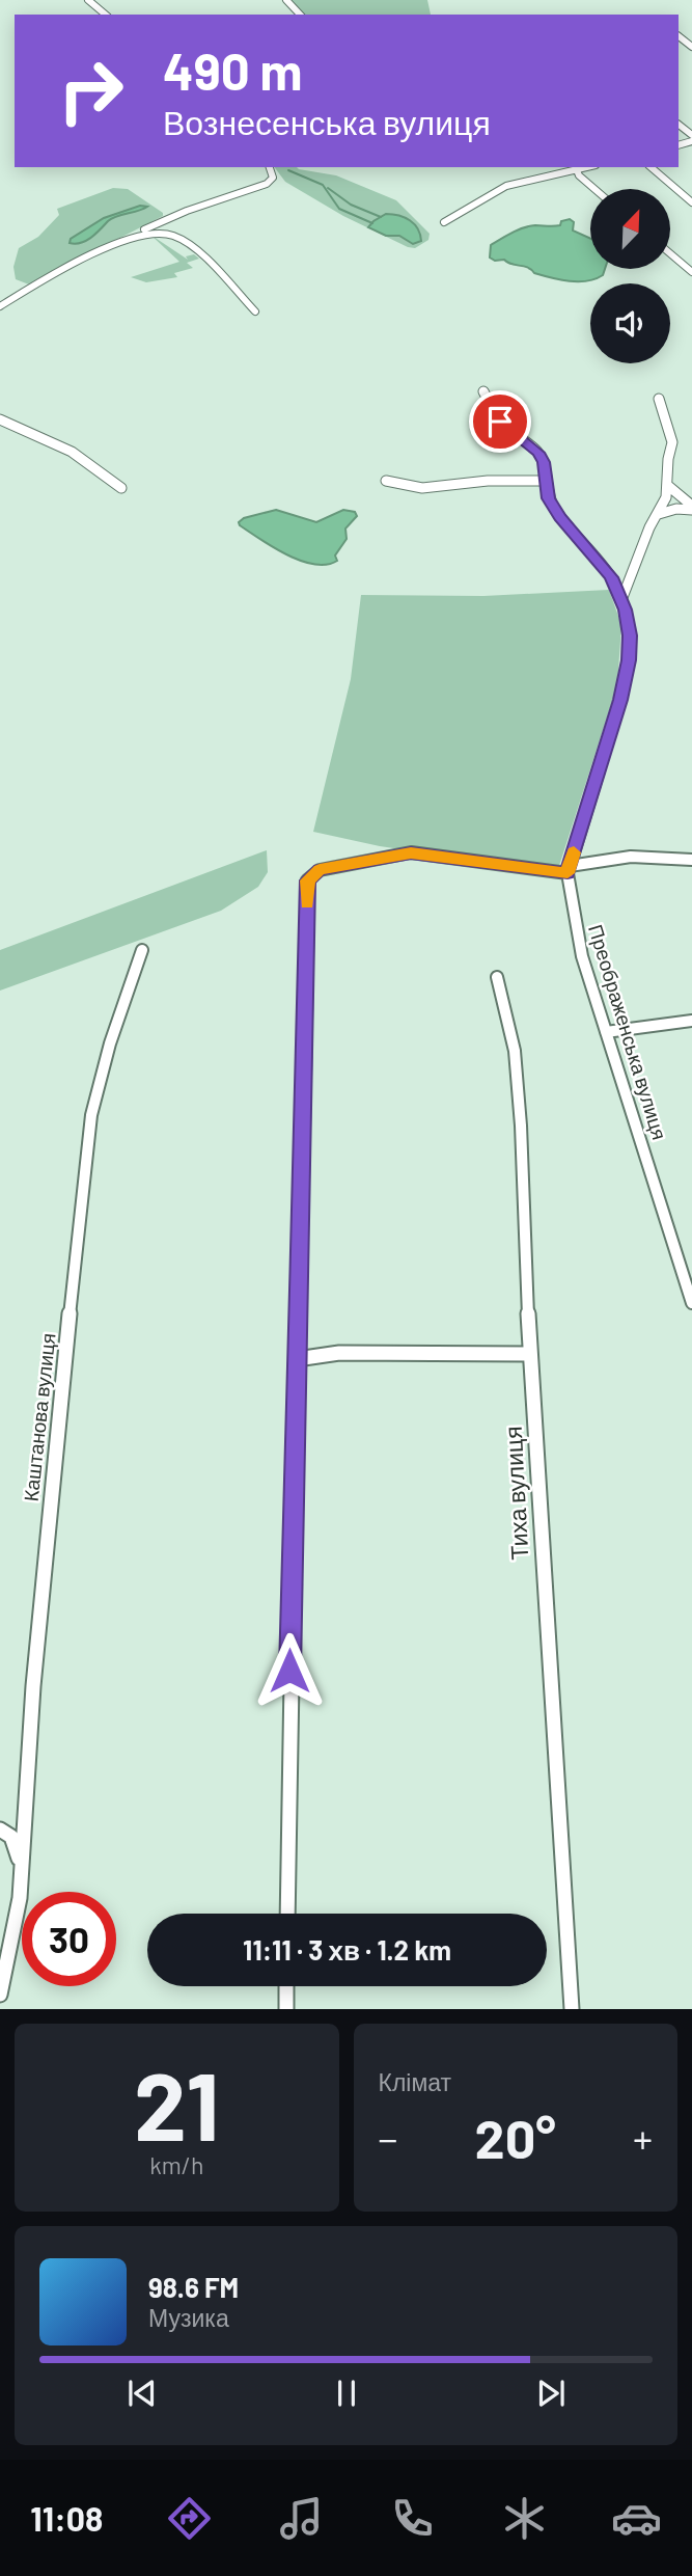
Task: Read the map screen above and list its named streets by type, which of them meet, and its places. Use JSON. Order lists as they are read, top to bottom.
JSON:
{
  "streets": {
    "street": ["Преображенська вулиця", "Каштанова вулиця", "Тиха вулиця"]
  },
  "north": "top right",
  "page": {
    "turn": ["490 m", "Вознесенська вулиця"],
    "limit": "30",
    "trip": "11:11 · 3 хв · 1.2 km",
    "tile": [
      ["21", "km/h"],
      "Клімат"
    ],
    "heat": ["−", "20°", "+"],
    "song": ["98.6 FM", "Музика"],
    "tabs": "11:08"
  }
}
